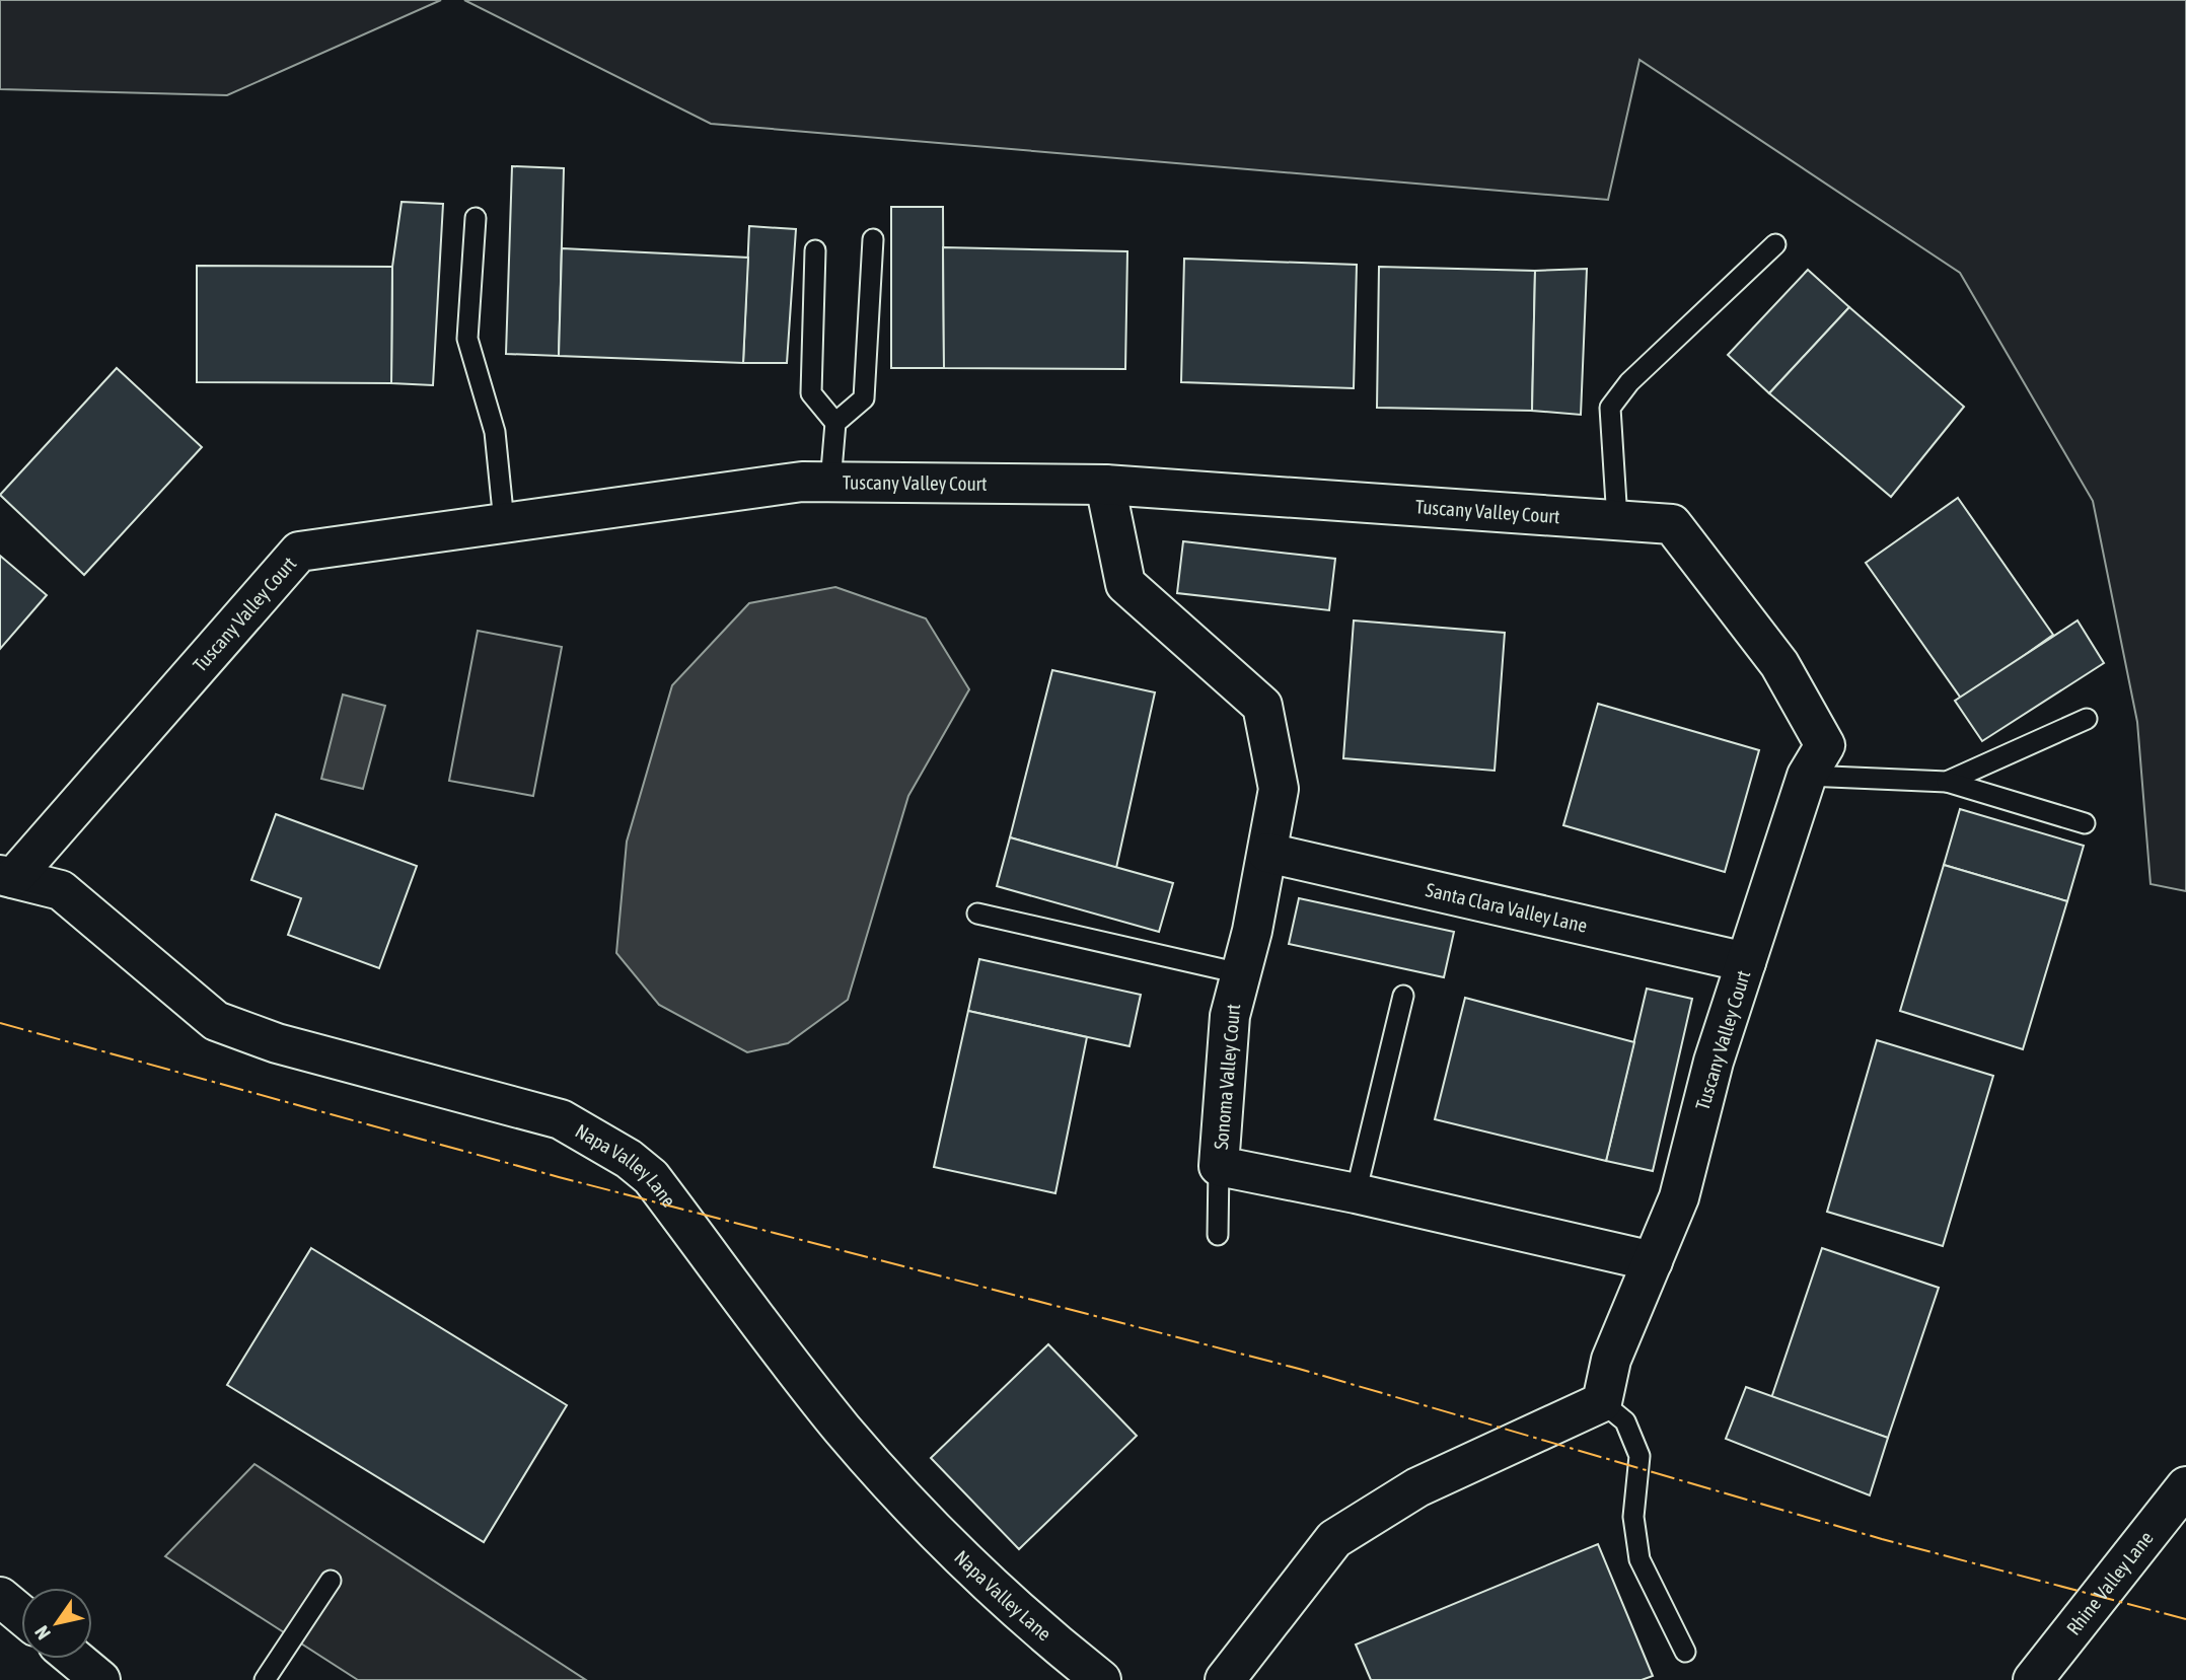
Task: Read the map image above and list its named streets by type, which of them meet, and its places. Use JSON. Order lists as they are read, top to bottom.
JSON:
{
  "streets": {
    "street": [
      "Tuscany Valley Court",
      "Santa Clara Valley Lane",
      "Sonoma Valley Court",
      "Napa Valley Lane",
      "Rhine Valley Lane"
    ]
  },
  "crossings": [
    ["Tuscany Valley Court", "Santa Clara Valley Lane"],
    ["Tuscany Valley Court", "Sonoma Valley Court"],
    ["Tuscany Valley Court", "Napa Valley Lane"],
    ["Santa Clara Valley Lane", "Sonoma Valley Court"]
  ],
  "north": "bottom left"
}
